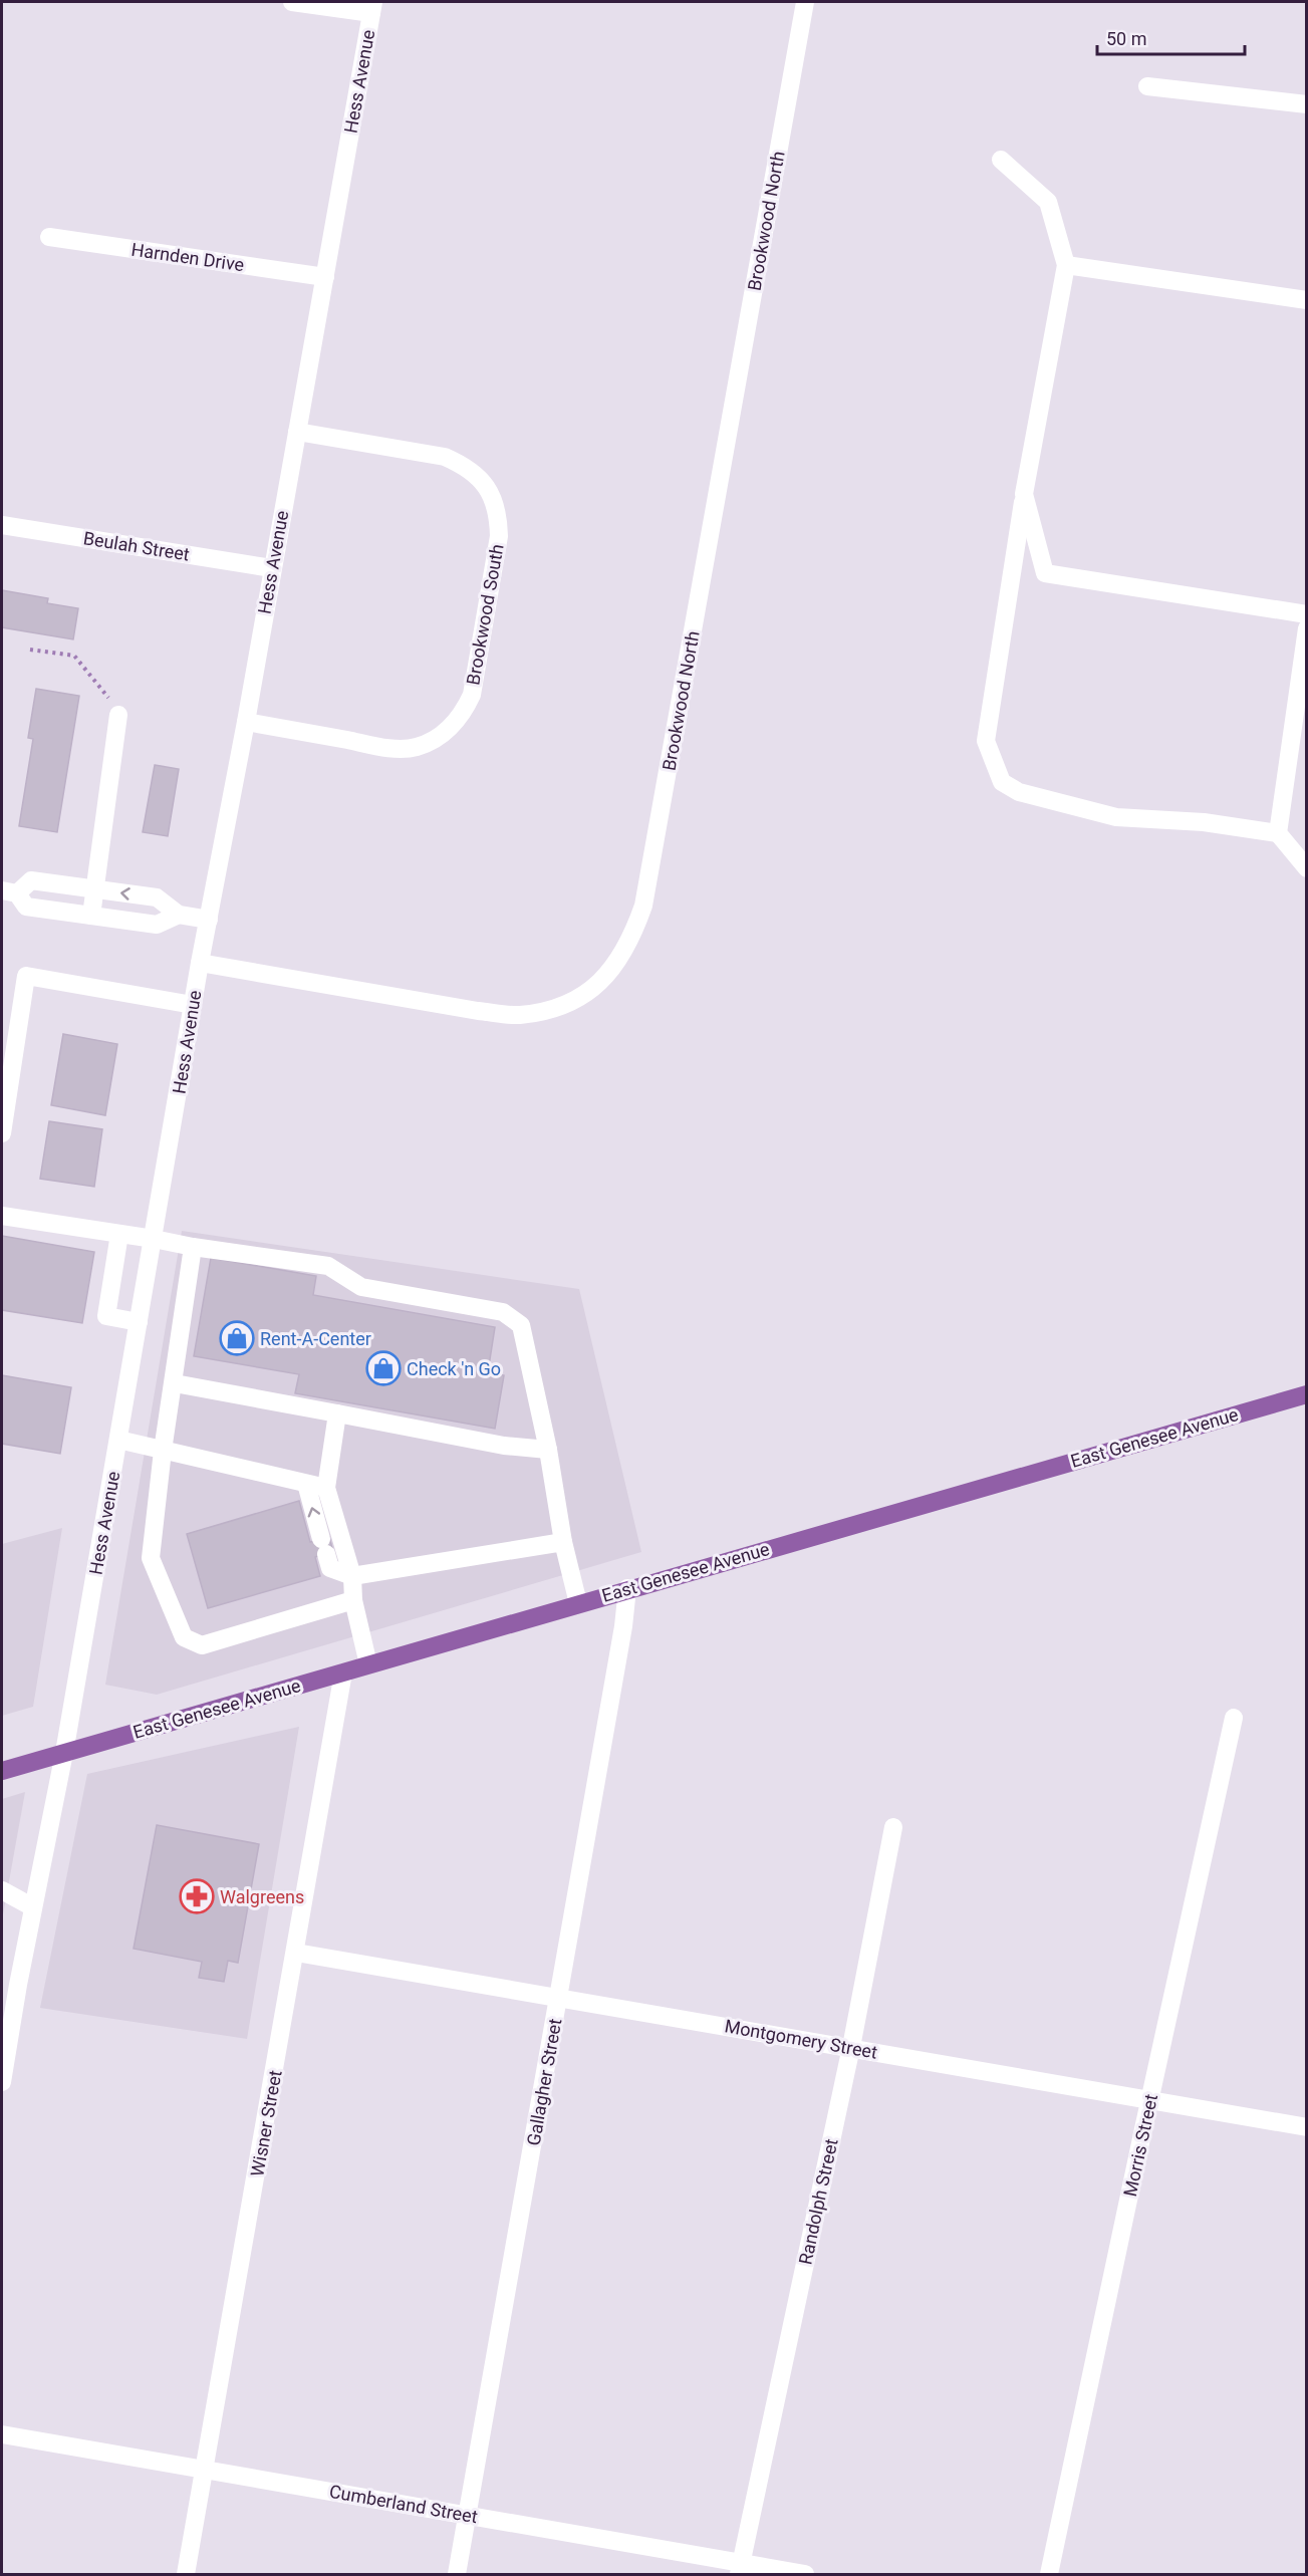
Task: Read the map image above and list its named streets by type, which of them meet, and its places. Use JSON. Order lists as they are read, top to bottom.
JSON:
{
  "streets": {
    "main road": ["East Genesee Avenue"],
    "street": [
      "Hess Avenue",
      "Brookwood North",
      "Harnden Drive",
      "Beulah Street",
      "Brookwood South",
      "Montgomery Street",
      "Gallagher Street",
      "Wisner Street",
      "Morris Street",
      "Randolph Street",
      "Cumberland Street"
    ]
  },
  "crossings": [
    ["Hess Avenue", "Brookwood North"],
    ["Hess Avenue", "Harnden Drive"],
    ["Hess Avenue", "Beulah Street"],
    ["Hess Avenue", "Brookwood South"],
    ["Hess Avenue", "East Genesee Avenue"],
    ["East Genesee Avenue", "Gallagher Street"],
    ["East Genesee Avenue", "Wisner Street"],
    ["Montgomery Street", "Gallagher Street"],
    ["Montgomery Street", "Wisner Street"],
    ["Montgomery Street", "Morris Street"],
    ["Montgomery Street", "Randolph Street"],
    ["Gallagher Street", "Cumberland Street"],
    ["Wisner Street", "Cumberland Street"],
    ["Randolph Street", "Cumberland Street"]
  ],
  "places": {
    "shop": ["Rent-A-Center", "Check 'n Go"],
    "pharmacy": ["Walgreens"]
  },
  "scale_bar": "50 m"
}
